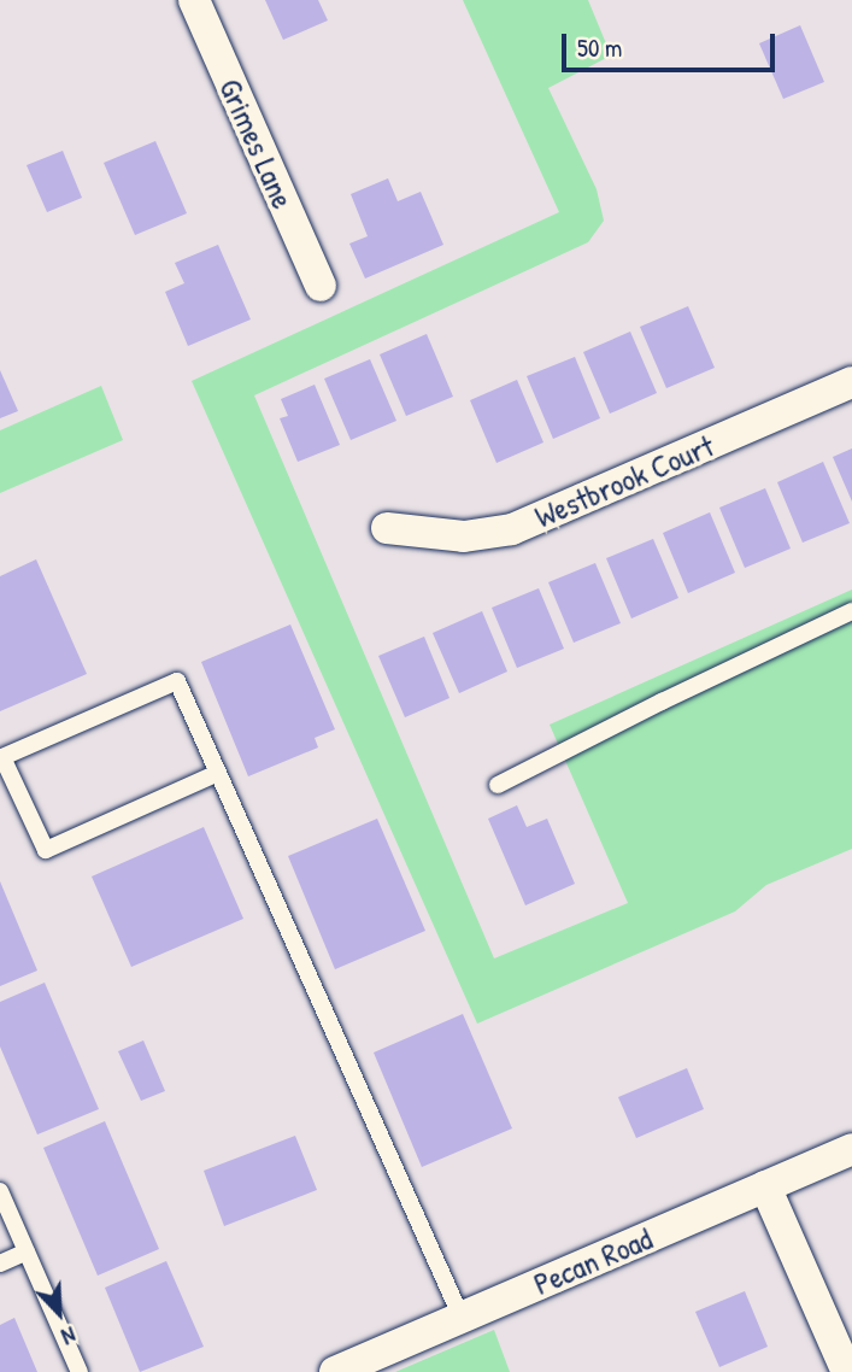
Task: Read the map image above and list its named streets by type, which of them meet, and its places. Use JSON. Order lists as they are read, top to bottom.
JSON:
{
  "streets": {
    "street": ["Grimes Lane", "Westbrook Court", "Pecan Road"]
  },
  "scale_bar": "50 m",
  "north": "bottom right"
}
